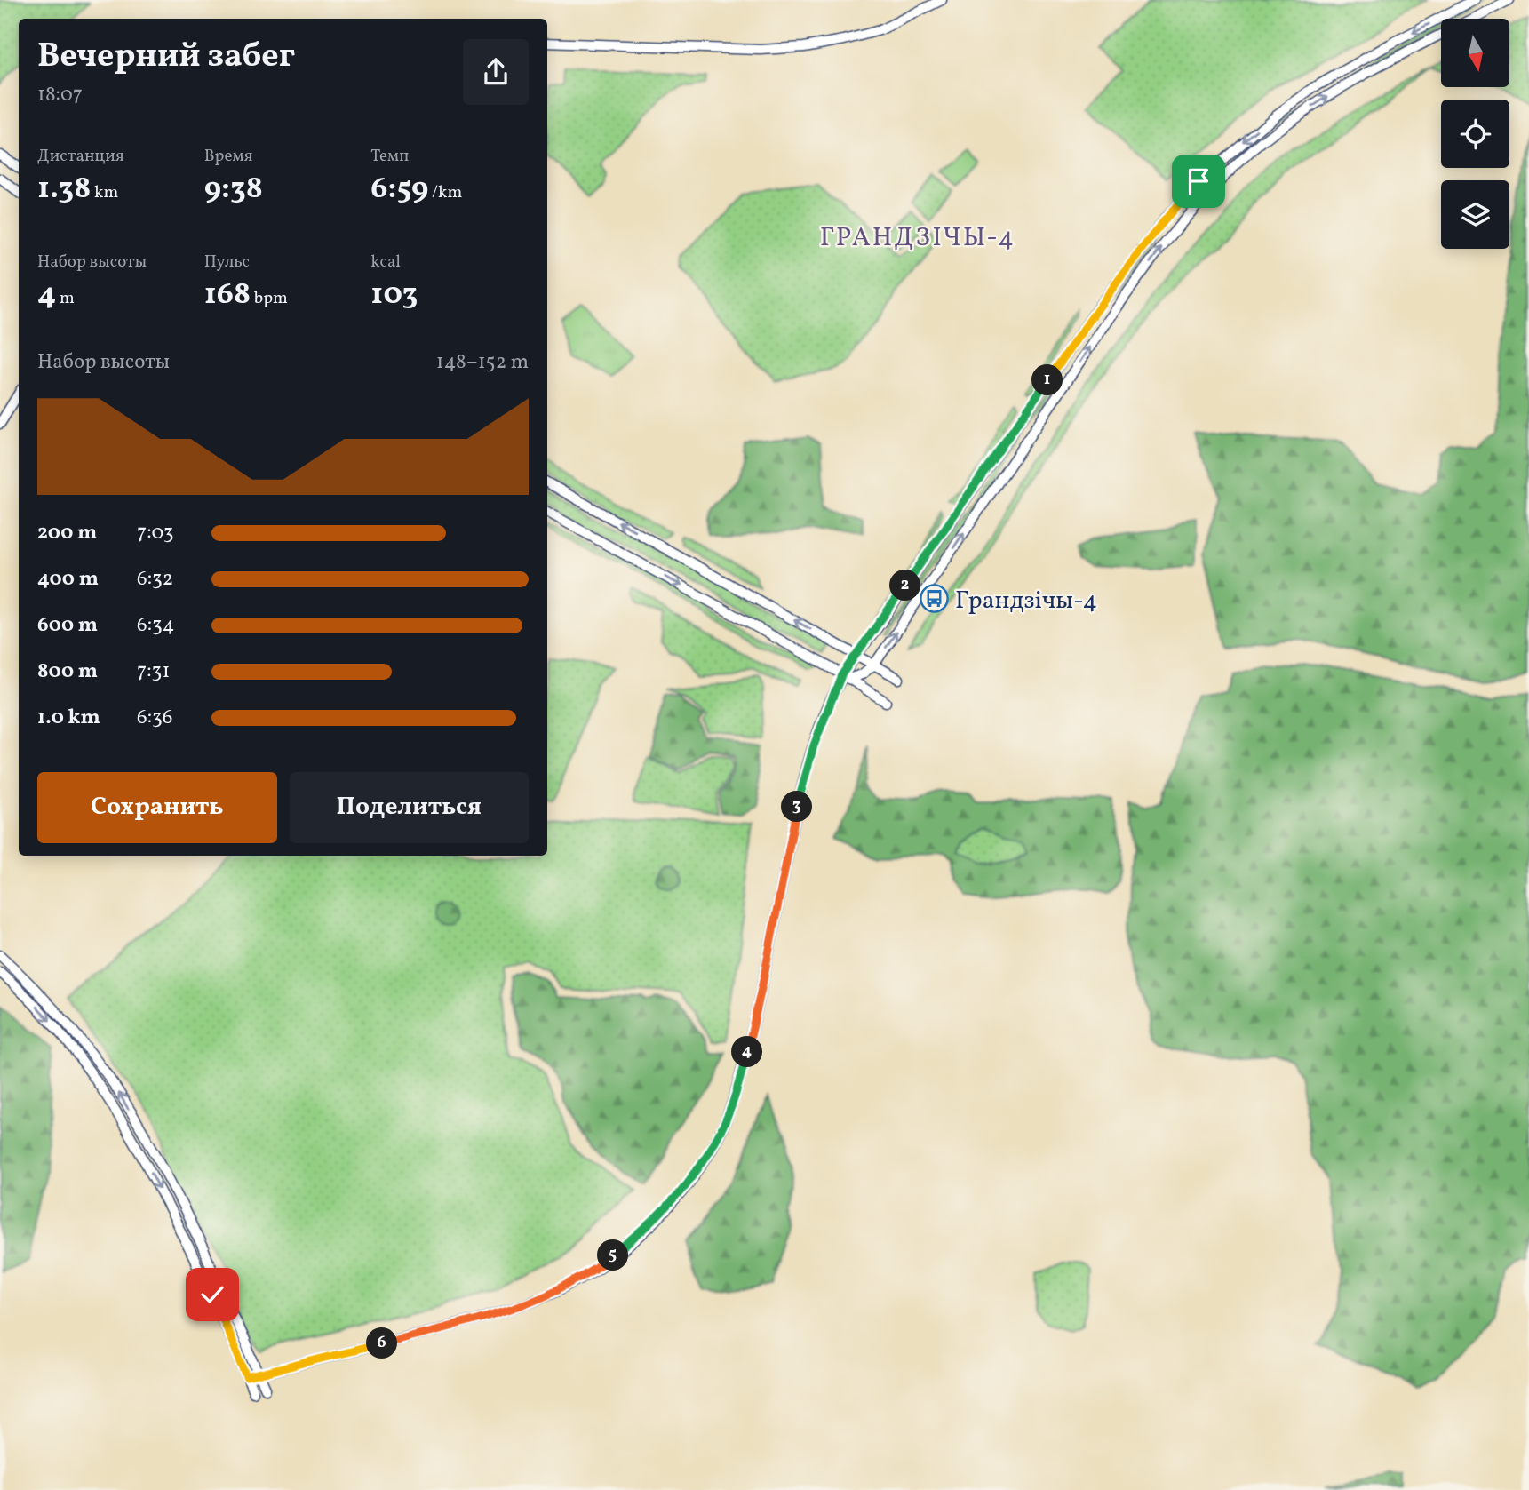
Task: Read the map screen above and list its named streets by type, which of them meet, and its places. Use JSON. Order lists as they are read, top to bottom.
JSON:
{
  "districts": ["ГРАНДЗІЧЫ-4"],
  "places": {
    "bus stop": ["Грандзічы-4"]
  },
  "north": "bottom",
  "page": {
    "heading": ["Вечерний забег", "18:07"],
    "stats": [
      ["Дистанция", "1.38 km"],
      ["Время", "9:38"],
      ["Темп", "6:59 /km"],
      ["Набор высоты", "4 m"],
      ["Пульс", "168 bpm"],
      ["kcal", "103"]
    ],
    "chart": ["Набор высоты", "148–152 m"],
    "pins": [
      "1",
      "2",
      "3",
      "4",
      "5",
      "6"
    ],
    "list": [
      {
        "name": "200 m",
        "note": "7:03"
      },
      {
        "name": "400 m",
        "note": "6:32"
      },
      {
        "name": "600 m",
        "note": "6:34"
      },
      {
        "name": "800 m",
        "note": "7:31"
      },
      {
        "name": "1.0 km",
        "note": "6:36"
      }
    ],
    "buttons": ["Сохранить", "Поделиться"]
  }
}
